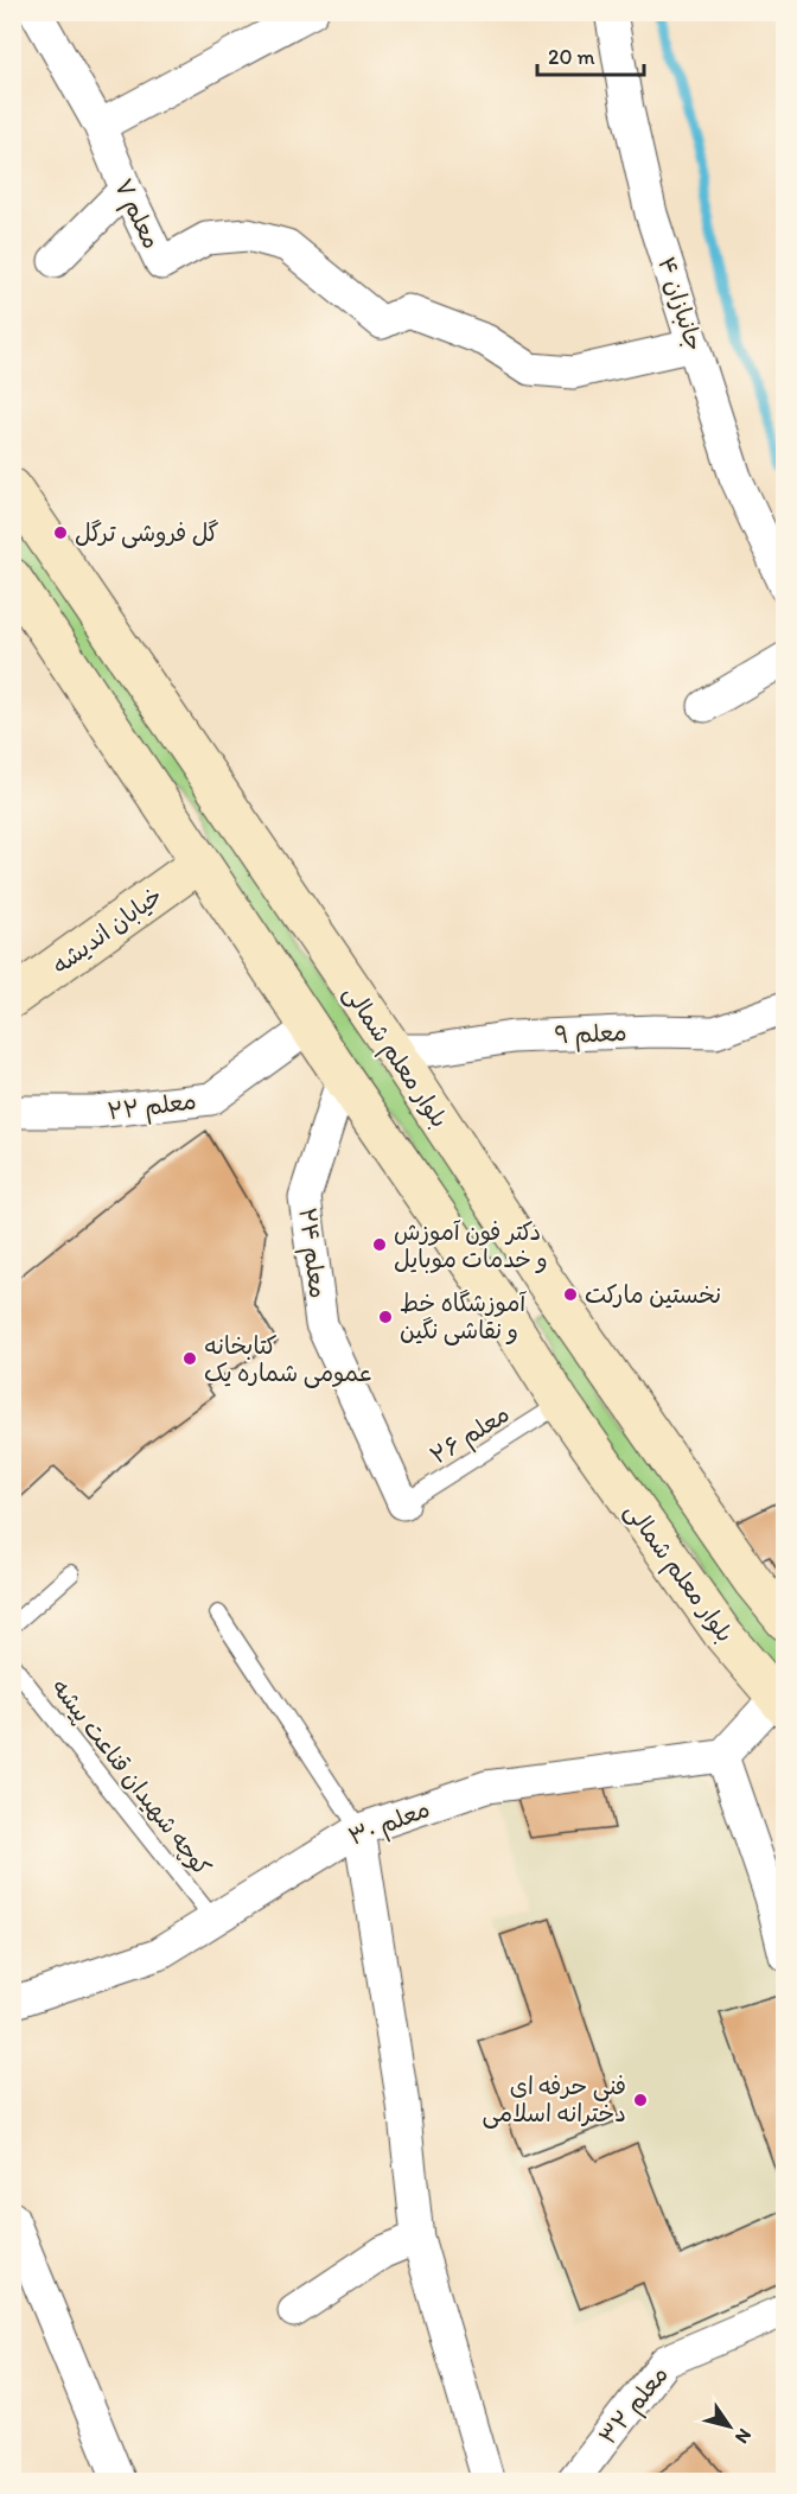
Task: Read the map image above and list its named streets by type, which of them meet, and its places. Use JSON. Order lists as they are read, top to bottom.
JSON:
{
  "streets": {
    "main road": ["خیابان اندیشه", "بلوار معلم شمالی"],
    "street": [
      "معلم ۷",
      "جانبازان ۴",
      "معلم ۹",
      "معلم ۲۲",
      "معلم ۲۴",
      "معلم ۳۰",
      "معلم ۳۲"
    ],
    "lane": ["معلم ۲۶", "کوچه شهیدان قناعت پیشه"]
  },
  "crossings": [
    ["معلم ۷", "جانبازان ۴"],
    ["خیابان اندیشه", "بلوار معلم شمالی"],
    ["معلم ۹", "بلوار معلم شمالی"],
    ["بلوار معلم شمالی", "معلم ۲۲"],
    ["بلوار معلم شمالی", "معلم ۲۴"],
    ["بلوار معلم شمالی", "معلم ۲۶"],
    ["معلم ۲۴", "معلم ۲۶"],
    ["کوچه شهیدان قناعت پیشه", "معلم ۳۰"]
  ],
  "places": [
    "گل فروشی ترگل",
    "دکتر فون آموزش و خدمات موبایل",
    "نخستین مارکت",
    "آموزشگاه خط و نقاشی نگین",
    "کتابخانه عمومی شماره یک",
    "فنی حرفه ای دخترانه اسلامی"
  ],
  "scale_bar": "20 m",
  "north": "bottom right"
}
